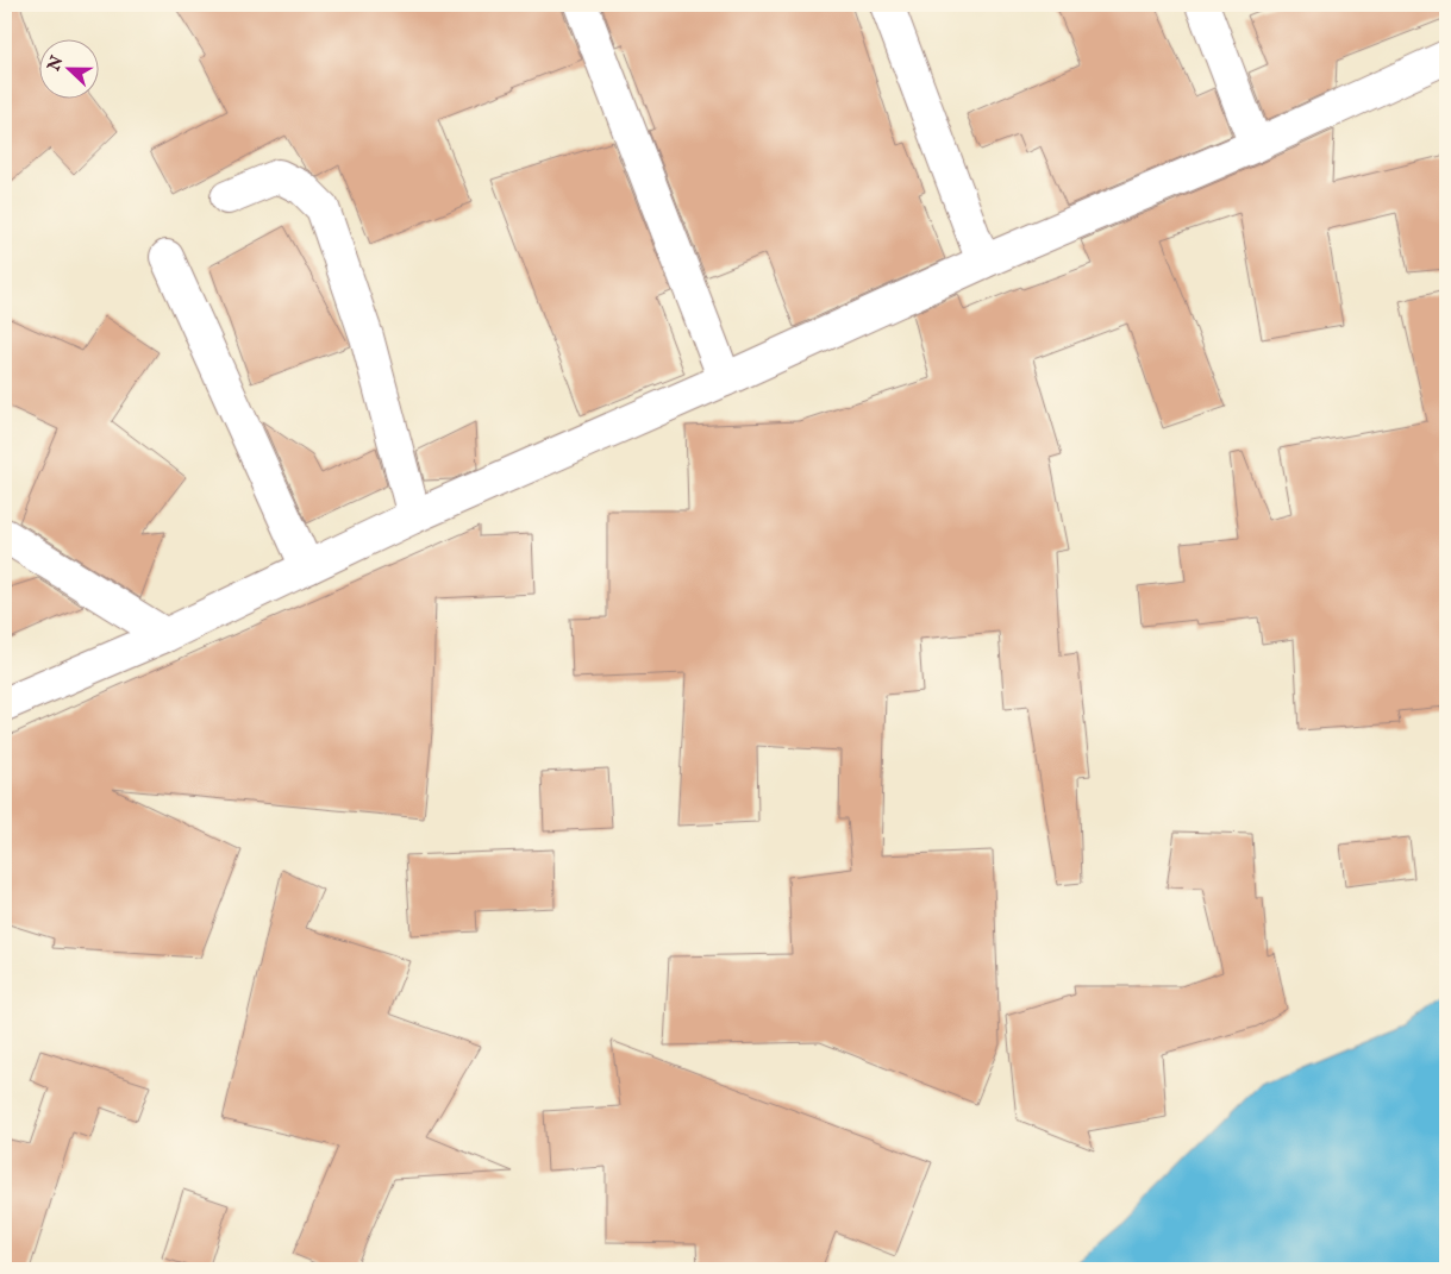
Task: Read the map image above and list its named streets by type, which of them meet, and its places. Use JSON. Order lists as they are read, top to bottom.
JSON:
{
  "north": "left"
}
